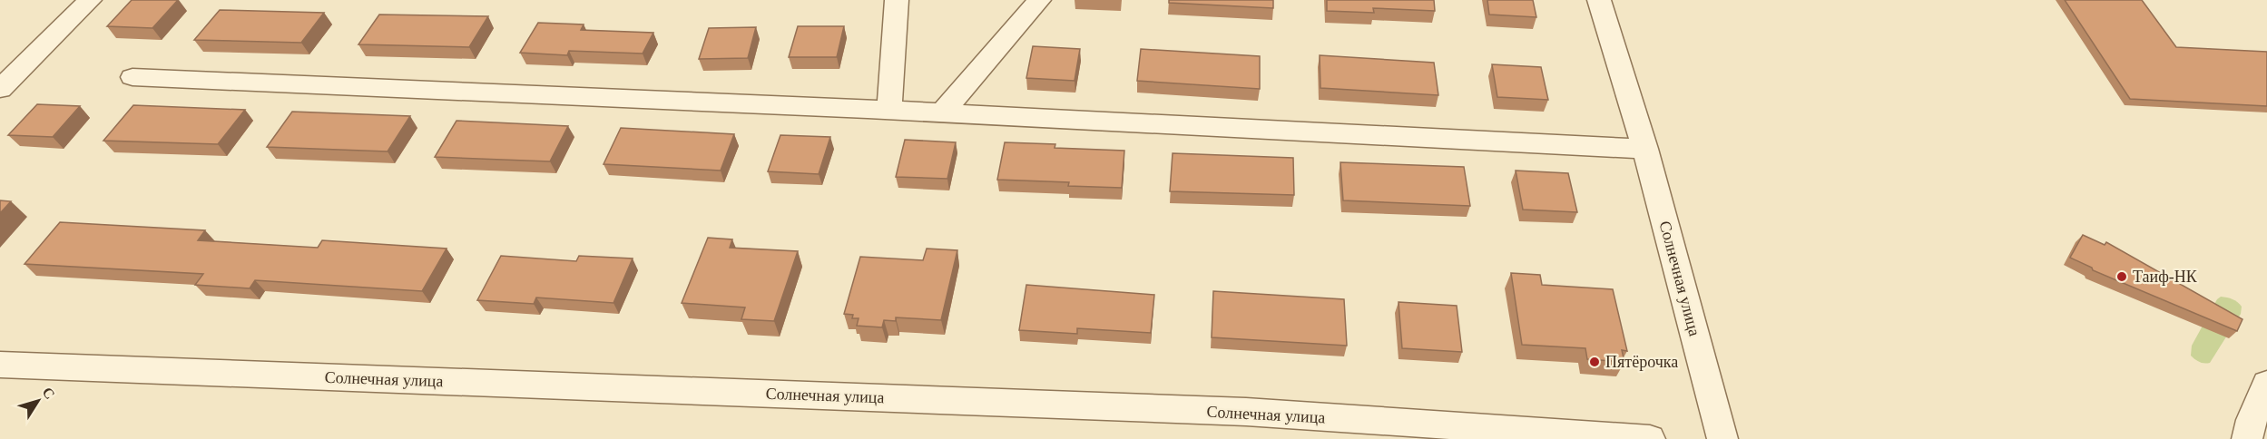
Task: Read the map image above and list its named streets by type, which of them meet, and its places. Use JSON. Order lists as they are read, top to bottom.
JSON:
{
  "streets": {
    "street": ["Солнечная улица"]
  },
  "places": ["Таиф-НК", "Пятёрочка"],
  "north": "top right"
}
